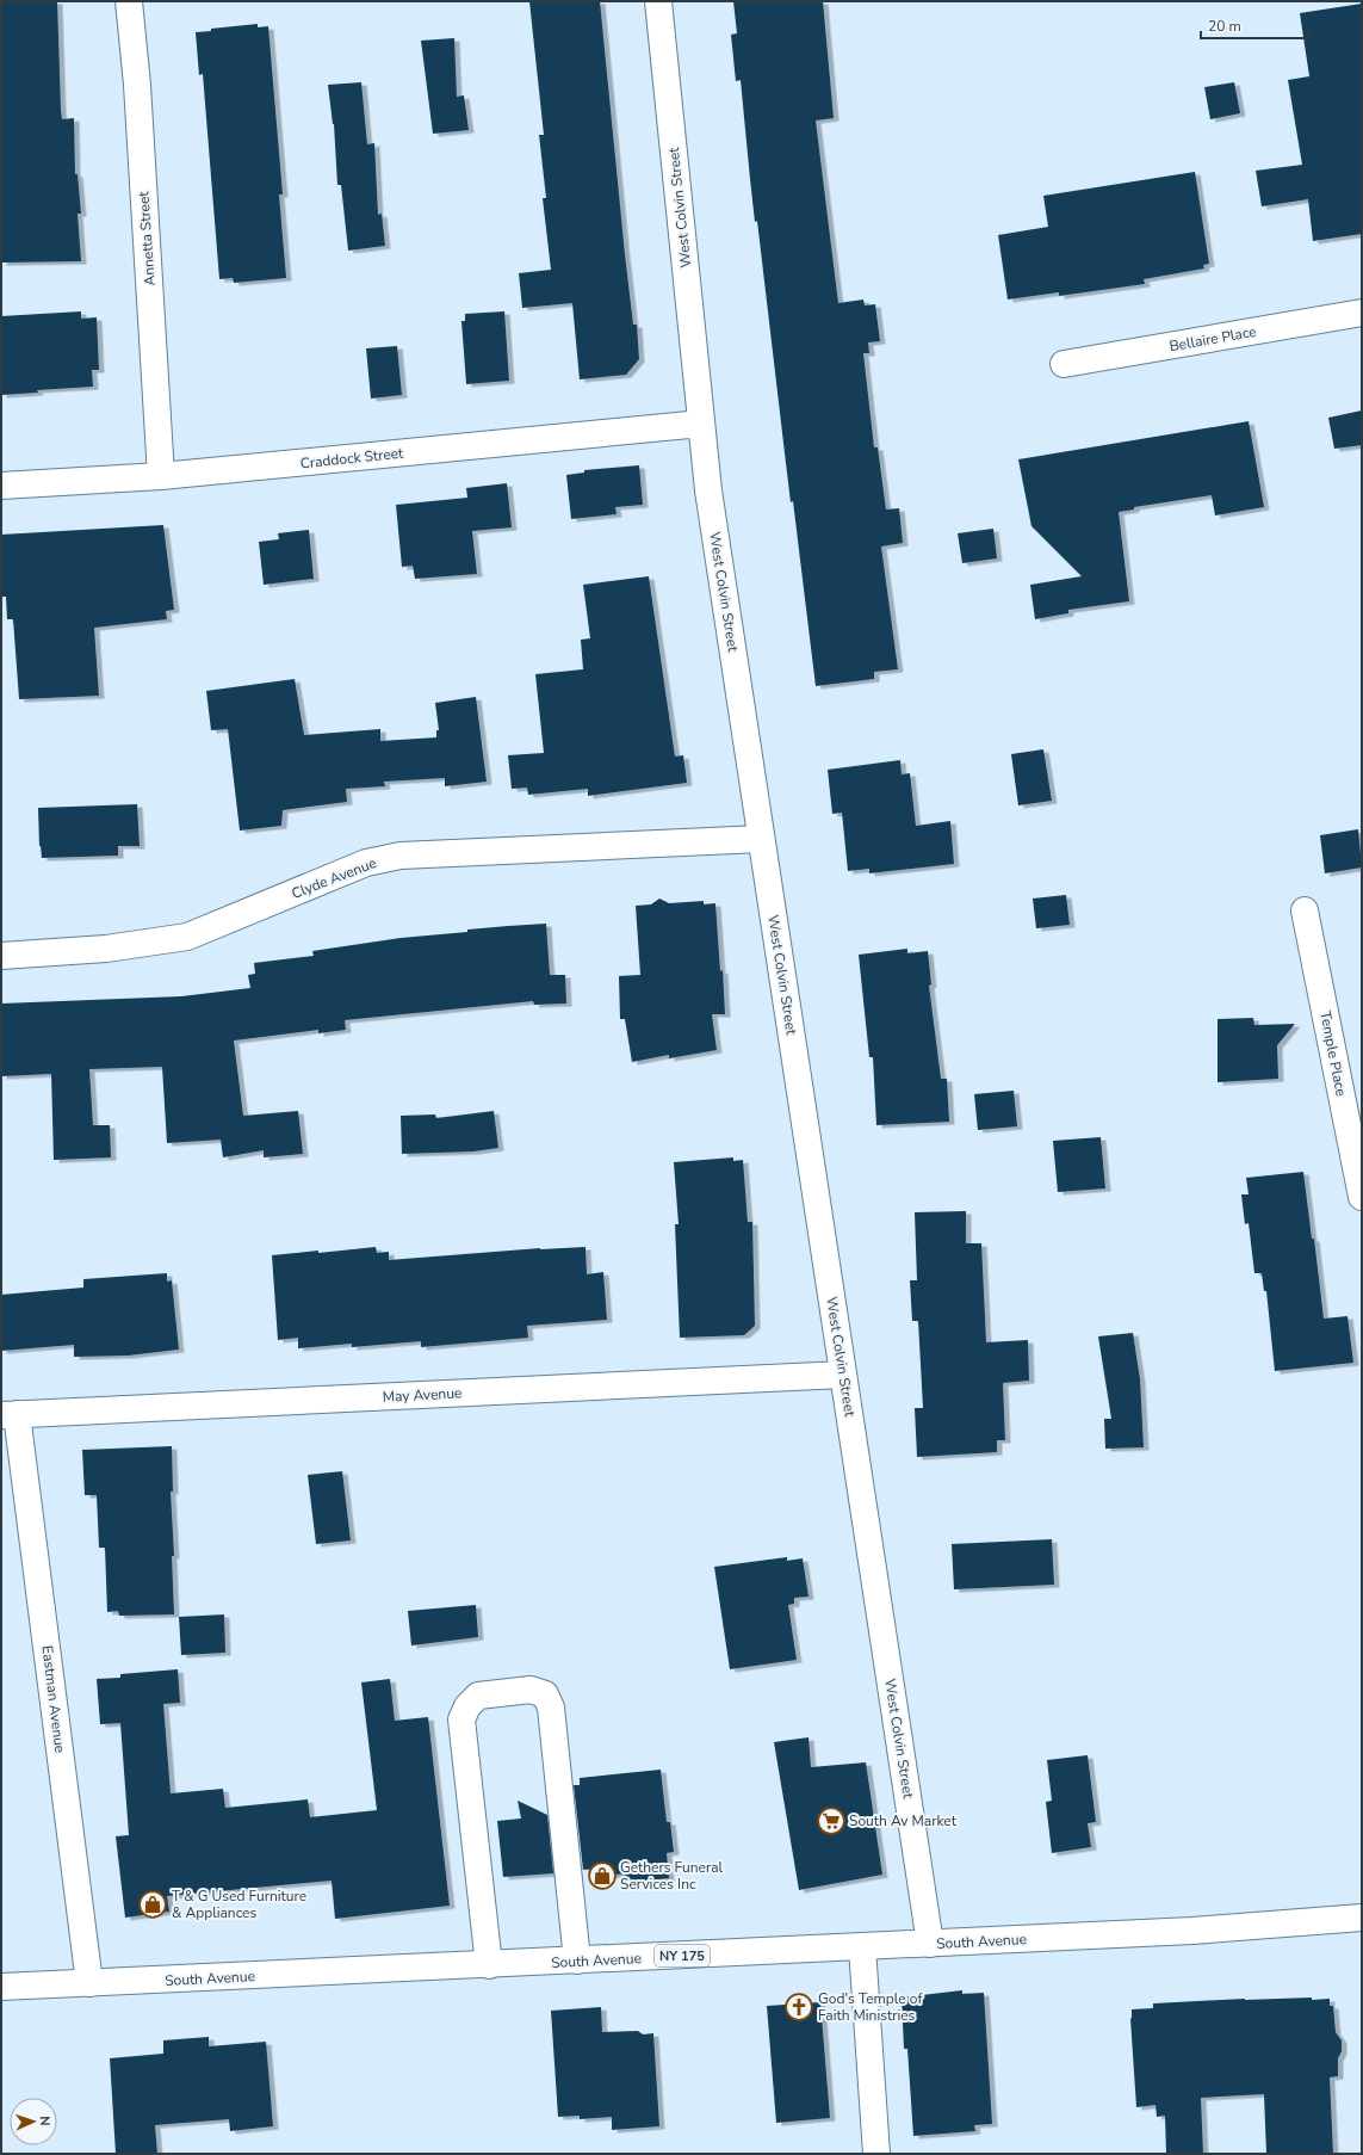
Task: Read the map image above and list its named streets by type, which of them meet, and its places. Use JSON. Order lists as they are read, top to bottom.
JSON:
{
  "streets": {
    "street": [
      "West Colvin Street",
      "Annetta Street",
      "Bellaire Place",
      "Craddock Street",
      "Clyde Avenue",
      "Temple Place",
      "May Avenue",
      "Eastman Avenue",
      "South Avenue",
      "NY 175"
    ]
  },
  "crossings": [
    ["West Colvin Street", "Craddock Street"],
    ["West Colvin Street", "Clyde Avenue"],
    ["West Colvin Street", "May Avenue"],
    ["West Colvin Street", "South Avenue"],
    ["Annetta Street", "Craddock Street"],
    ["May Avenue", "Eastman Avenue"],
    ["Eastman Avenue", "South Avenue"]
  ],
  "places": {
    "supermarket": ["South Av Market"],
    "shop": ["Gethers Funeral Services Inc", "T & G Used Furniture & Appliances"],
    "church": ["God's Temple of Faith Ministries"]
  },
  "scale_bar": "20 m",
  "north": "right"
}
